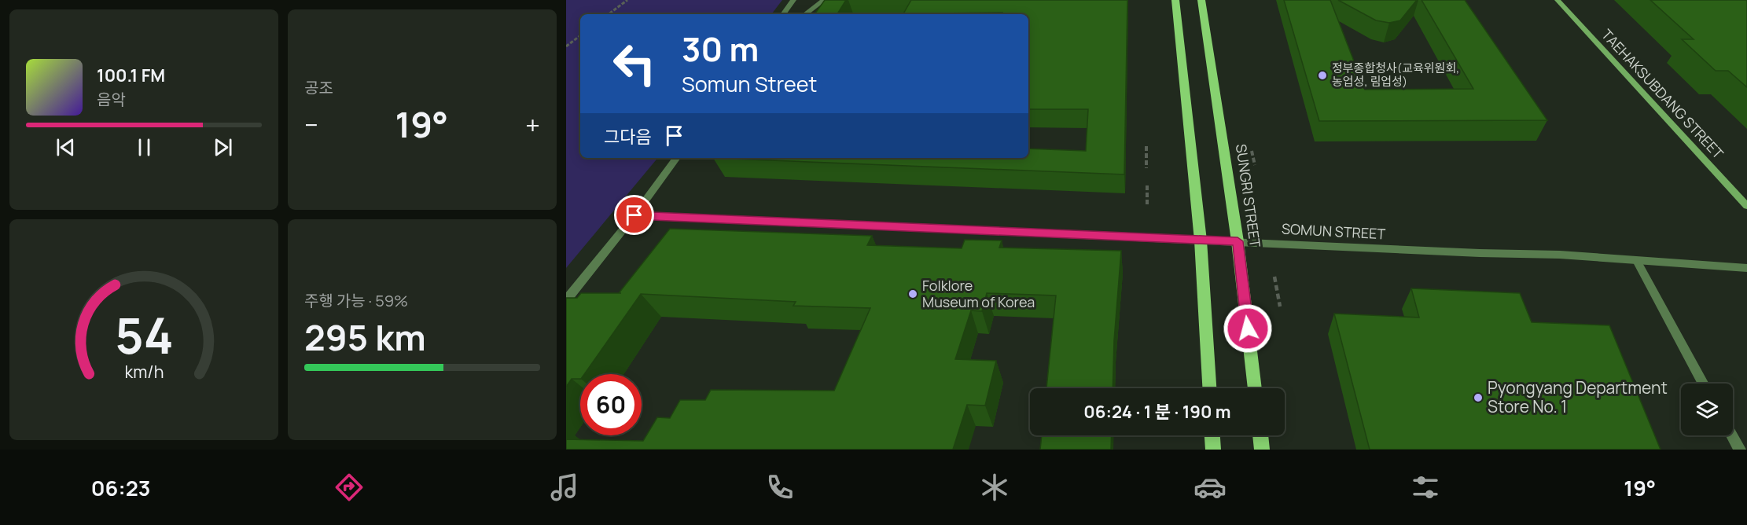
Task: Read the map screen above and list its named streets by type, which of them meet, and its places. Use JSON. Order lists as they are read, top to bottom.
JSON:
{
  "streets": {
    "main road": ["TAEHAKSUBDANG STREET", "SUNGRI STREET"],
    "street": ["SOMUN STREET"]
  },
  "crossings": [
    ["SUNGRI STREET", "SOMUN STREET"]
  ],
  "places": ["정부종합청사(교육위원회, 농업성, 림업성)", "Folklore Museum of Korea", "Pyongyang Department Store No. 1"],
  "page": {
    "tile": [
      "공조",
      ["주행 가능 · 59%", "295 km"]
    ],
    "turn": ["30 m", "Somun Street"],
    "song": ["100.1 FM", "음악"],
    "heat": ["−", "19°", "+"],
    "then": "그다음",
    "limit": "60",
    "trip": "06:24 · 1 분 · 190 m",
    "tabs": ["06:23", "19°"],
    "gauge": ["54", "km/h"]
  }
}
